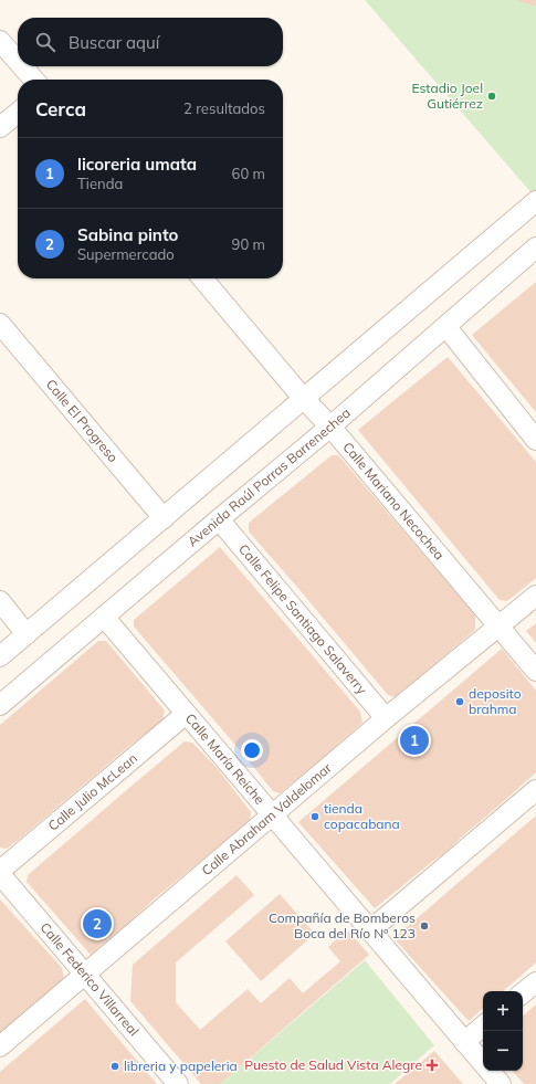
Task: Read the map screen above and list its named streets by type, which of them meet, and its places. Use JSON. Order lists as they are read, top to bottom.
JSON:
{
  "streets": {
    "street": [
      "Calle El Progreso",
      "Avenida Raúl Porras Barrenechea",
      "Calle Mariano Necochea",
      "Calle Felipe Santiago Salaverry",
      "Calle María Reiche",
      "Calle Julio McLean",
      "Calle Abraham Valdelomar",
      "Calle Federico Villarreal"
    ]
  },
  "crossings": [
    ["Avenida Raúl Porras Barrenechea", "Calle Mariano Necochea"],
    ["Avenida Raúl Porras Barrenechea", "Calle Felipe Santiago Salaverry"],
    ["Avenida Raúl Porras Barrenechea", "Calle María Reiche"],
    ["Calle Mariano Necochea", "Calle Abraham Valdelomar"],
    ["Calle Felipe Santiago Salaverry", "Calle Abraham Valdelomar"],
    ["Calle María Reiche", "Calle Julio McLean"],
    ["Calle María Reiche", "Calle Abraham Valdelomar"],
    ["Calle Abraham Valdelomar", "Calle Federico Villarreal"]
  ],
  "places": {
    "other": [
      "Estadio Joel Gutiérrez",
      "deposito brahma",
      "tienda copacabana",
      "Compañía de Bomberos Boca del Río Nº 123",
      "libreria y papeleria"
    ],
    "health": ["Puesto de Salud Vista Alegre"]
  },
  "page": {
    "search": "Buscar aquí",
    "heading": ["Cerca", "2 resultados"],
    "list": [
      {
        "mark": "1",
        "name": "licoreria umata",
        "note": "Tienda",
        "value": "60 m"
      },
      {
        "mark": "2",
        "name": "Sabina pinto",
        "note": "Supermercado",
        "value": "90 m"
      }
    ],
    "pins": ["1", "2"],
    "map_buttons": ["+", "−"]
  }
}
